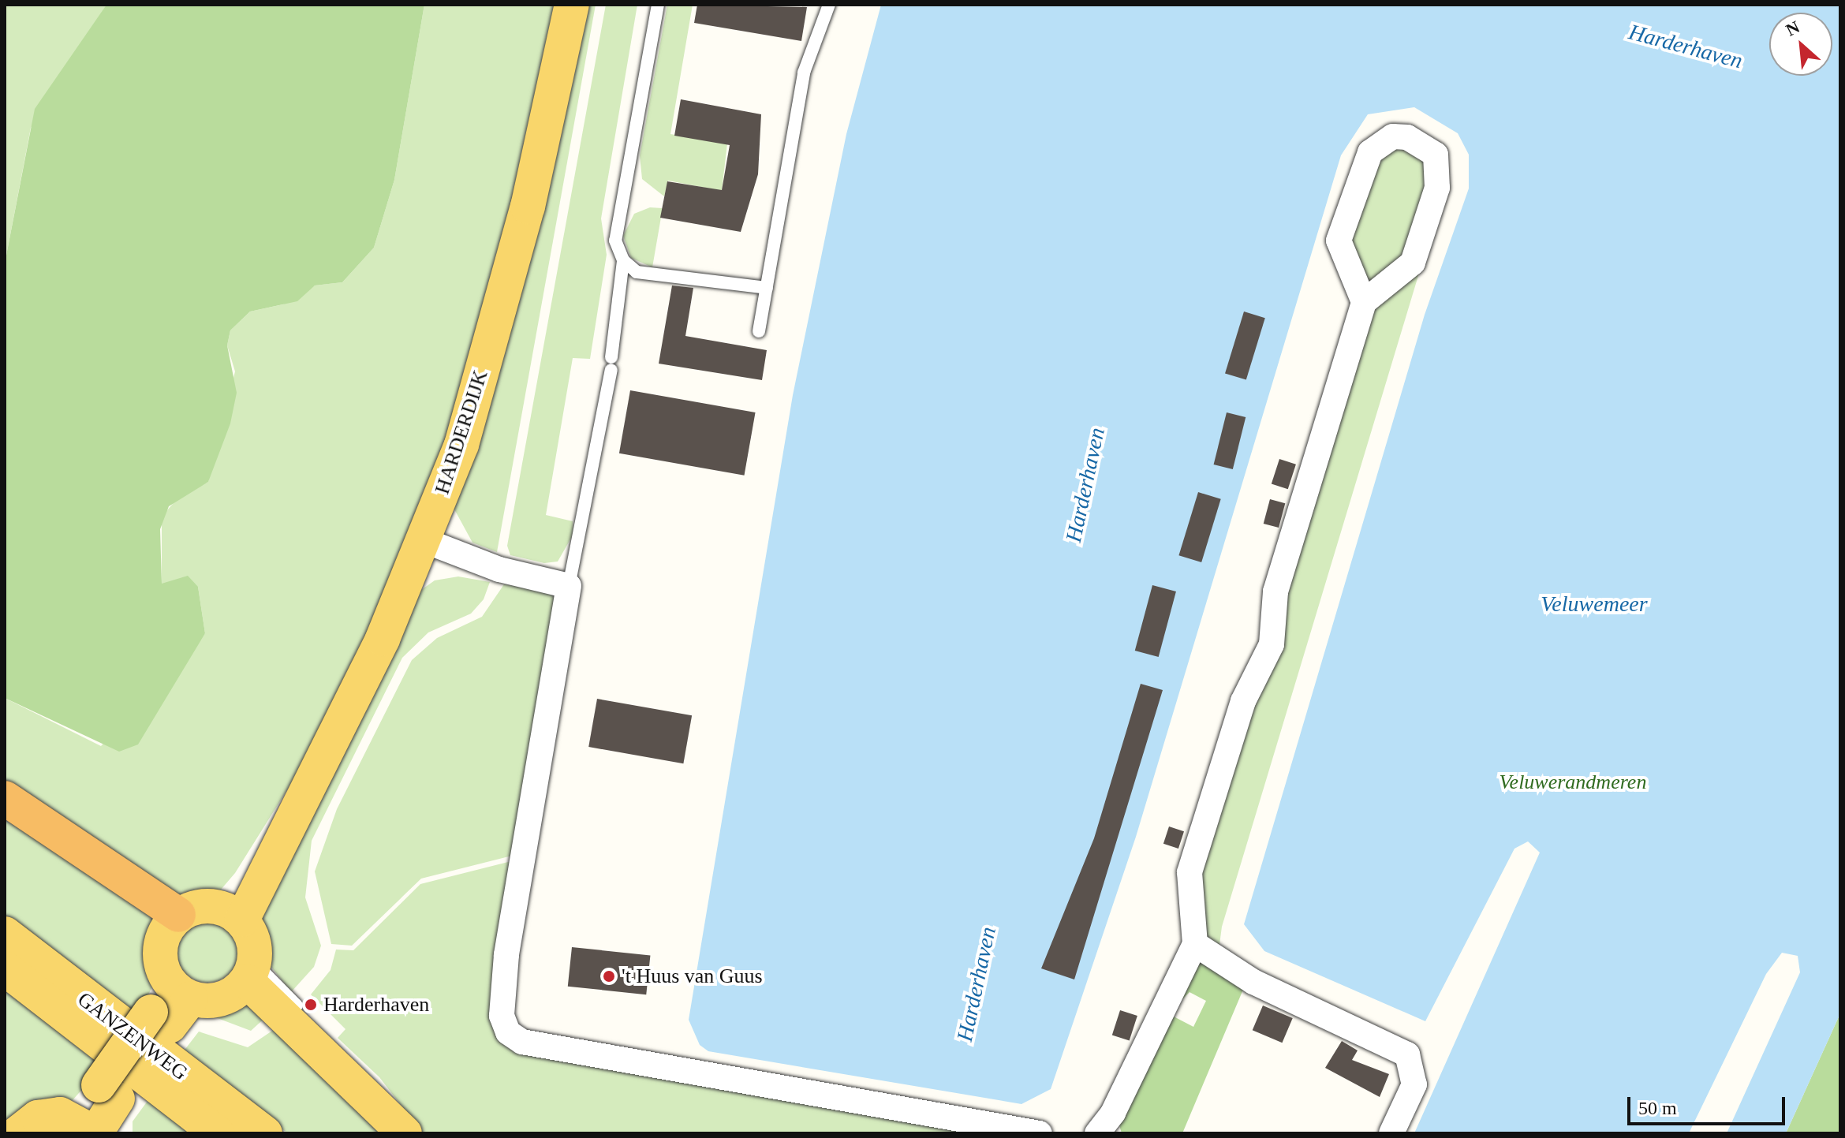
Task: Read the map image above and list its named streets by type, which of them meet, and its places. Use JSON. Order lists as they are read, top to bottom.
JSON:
{
  "streets": {
    "main road": ["HARDERDIJK", "GANZENWEG"]
  },
  "water": ["Harderhaven", "Veluwemeer"],
  "parks": ["Veluwerandmeren"],
  "places": ["'t Huus van Guus", "Harderhaven"],
  "scale_bar": "50 m",
  "north": "top left"
}
